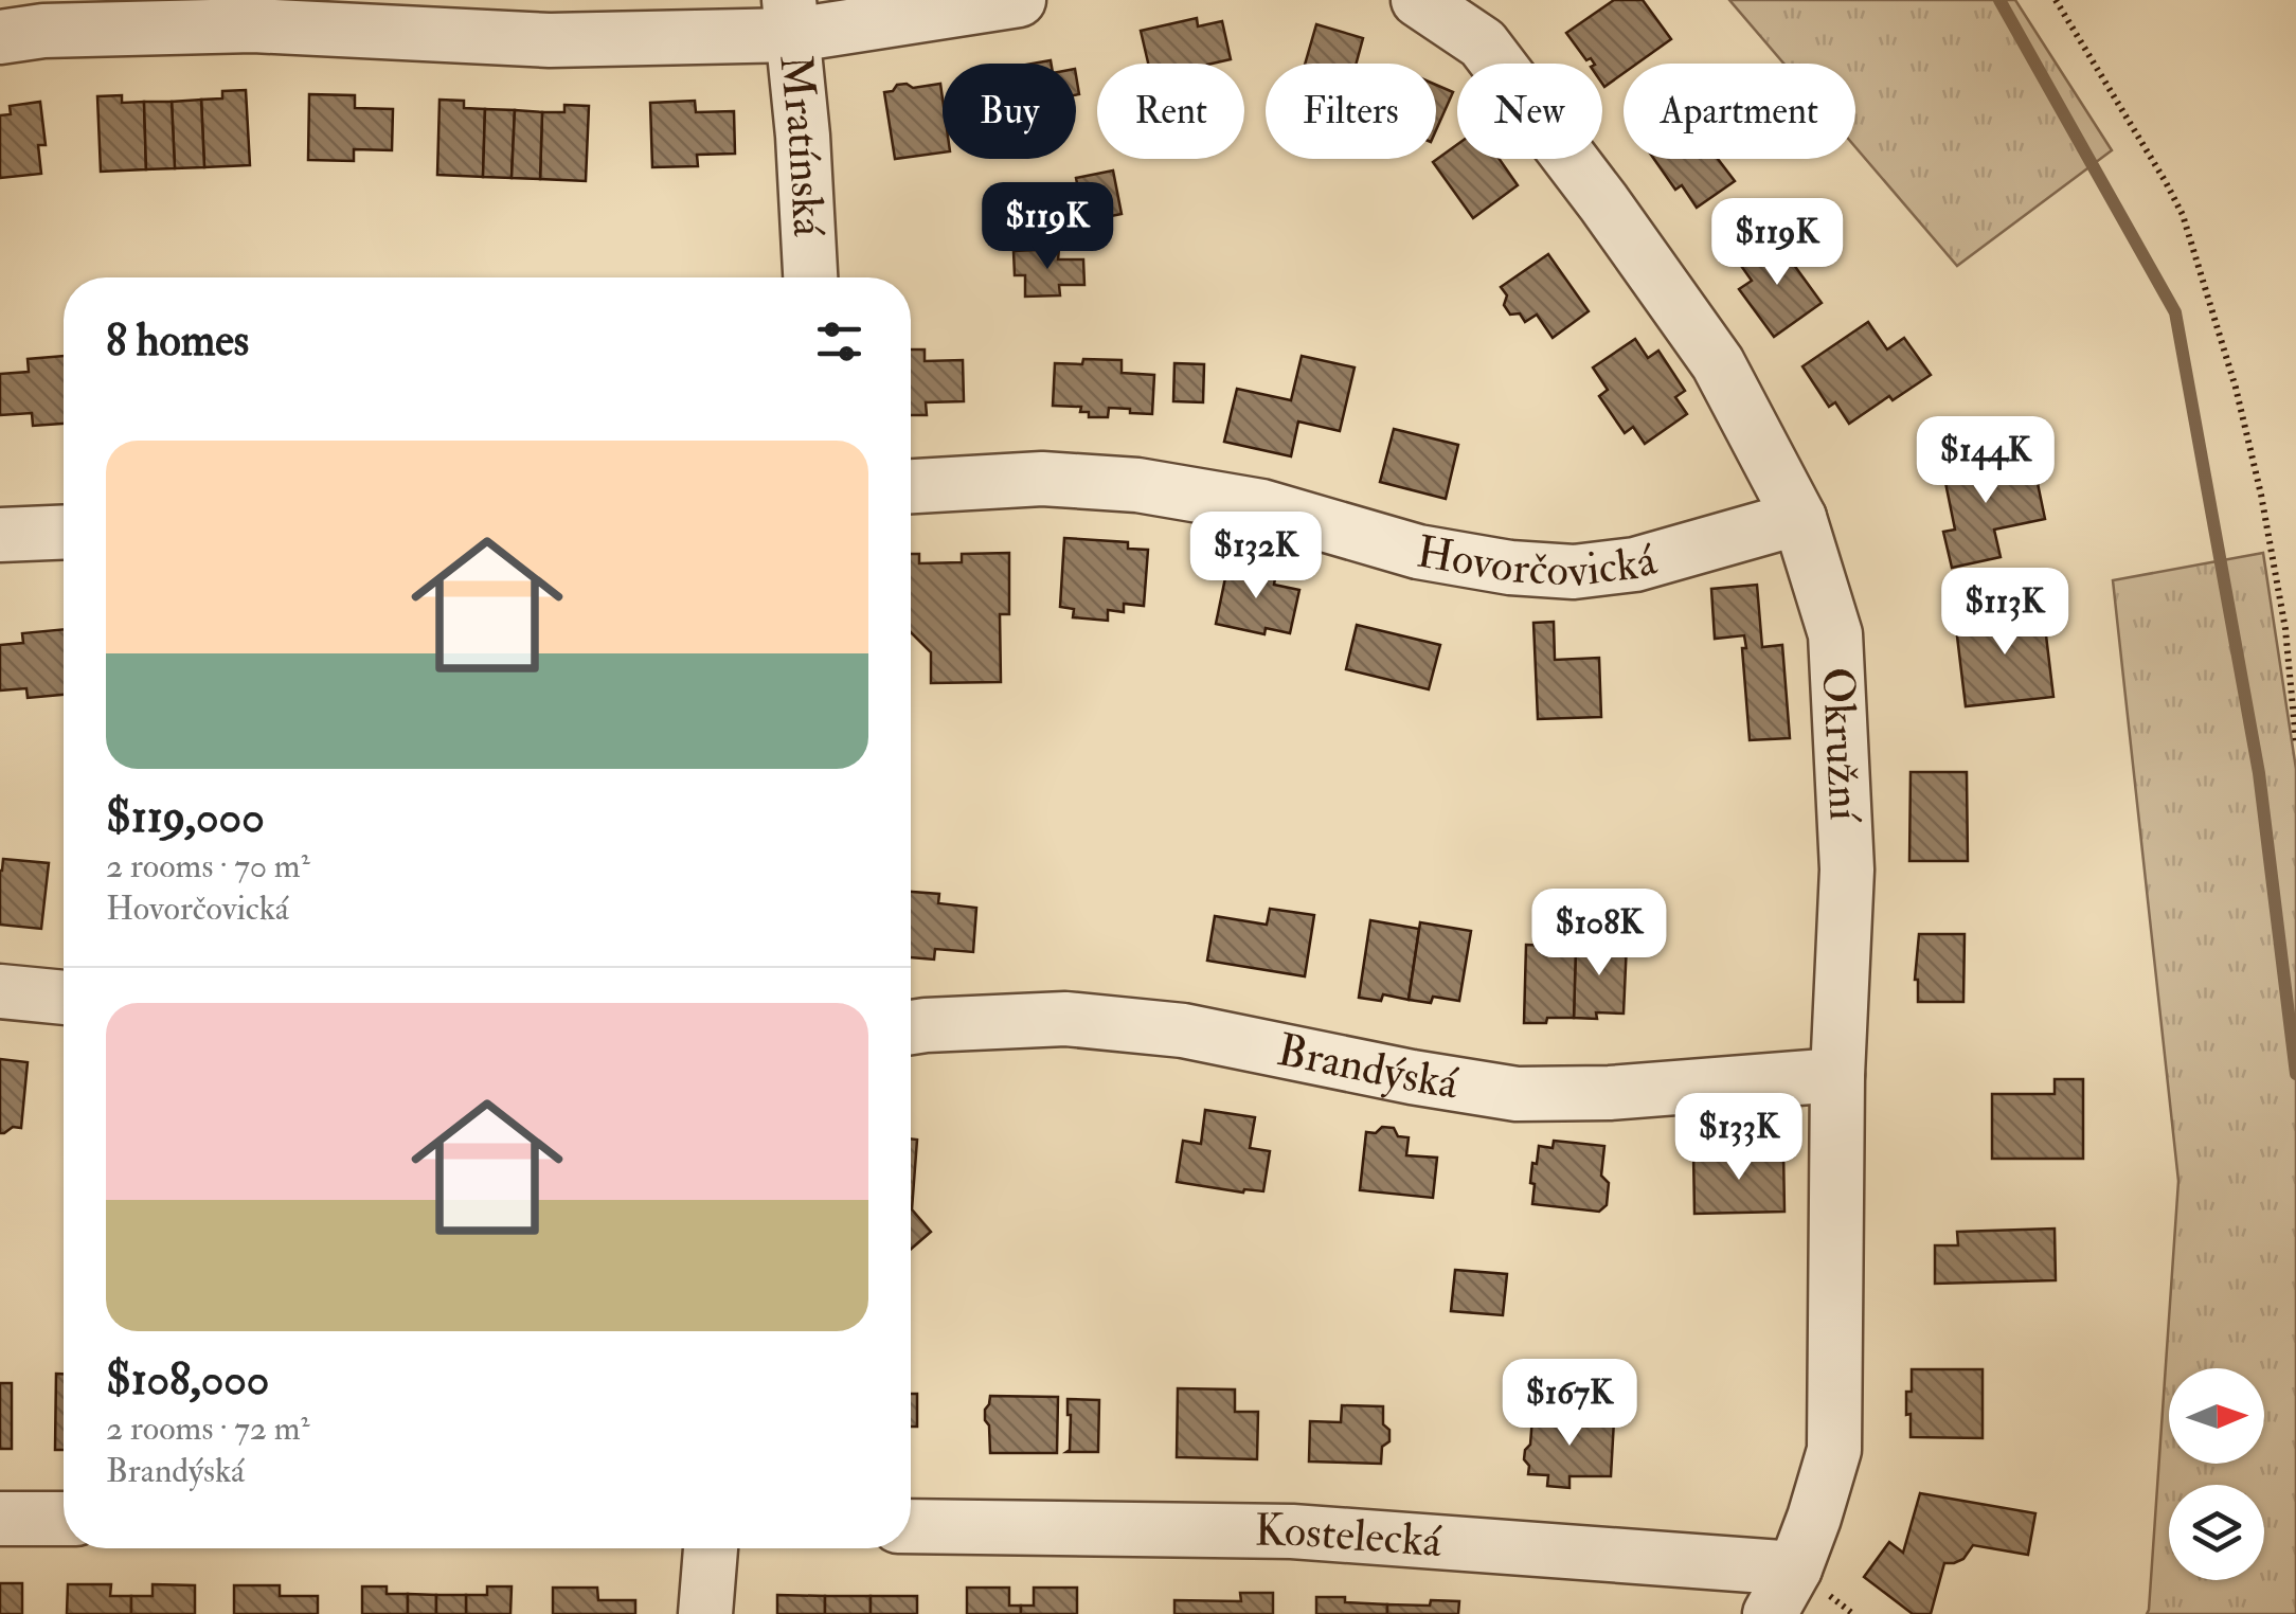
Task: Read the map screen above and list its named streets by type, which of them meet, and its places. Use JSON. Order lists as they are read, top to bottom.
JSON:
{
  "streets": {
    "street": [
      "Mratínská",
      "Hovorčovická",
      "Okružní",
      "Brandýská",
      "Kostelecká"
    ]
  },
  "crossings": [
    ["Hovorčovická", "Okružní"],
    ["Okružní", "Brandýská"],
    ["Okružní", "Kostelecká"]
  ],
  "north": "right",
  "page": {
    "chip": [
      "Buy",
      "Rent",
      "Filters",
      "New",
      "Apartment"
    ],
    "price": [
      "$119K",
      "$119K",
      "$144K",
      "$132K",
      "$113K",
      "$108K",
      "$133K",
      "$167K"
    ],
    "heading": "8 homes",
    "list": [
      {
        "name": "$119,000",
        "note": "2 rooms · 70 m² · Hovorčovická"
      },
      {
        "name": "$108,000",
        "note": "2 rooms · 72 m² · Brandýská"
      }
    ]
  }
}
